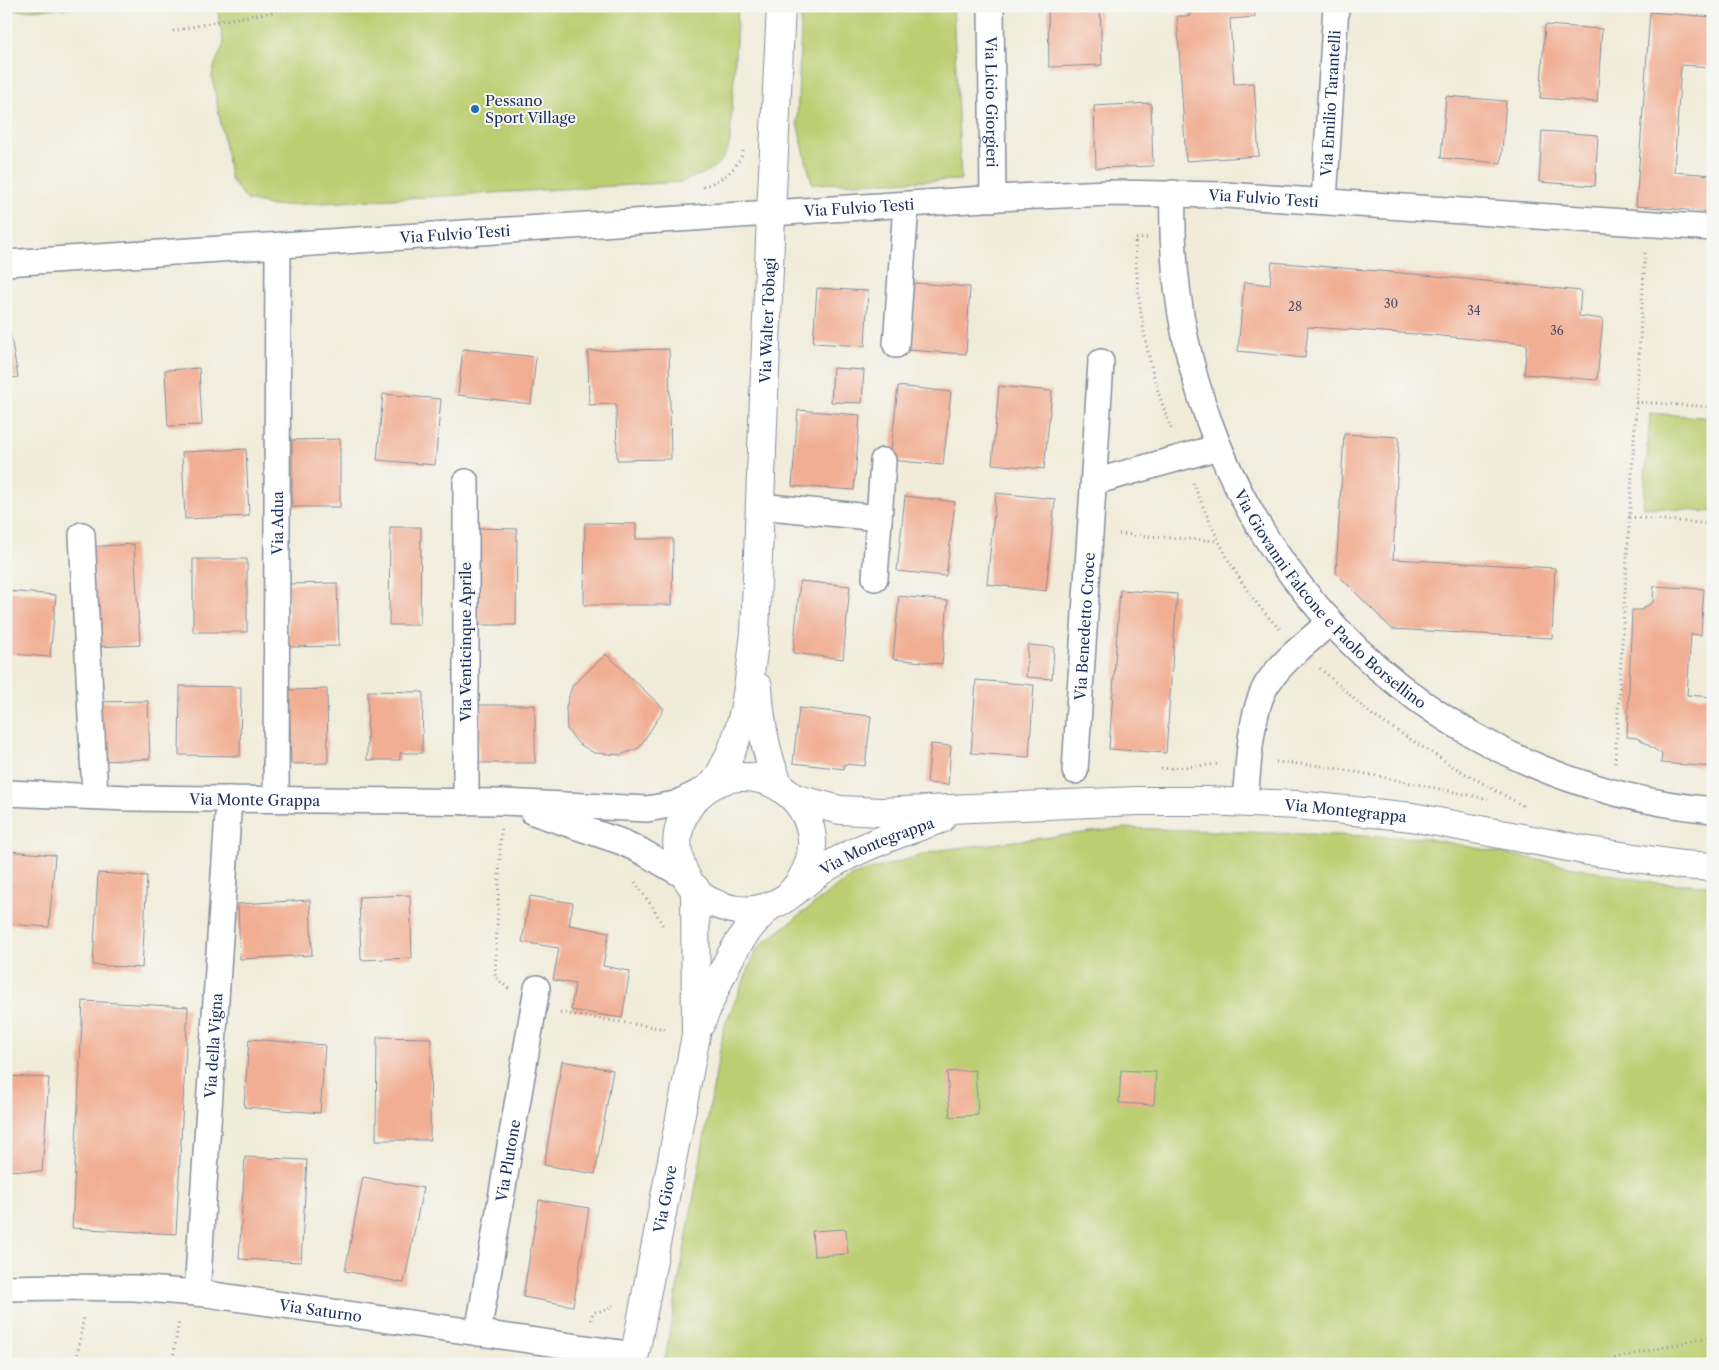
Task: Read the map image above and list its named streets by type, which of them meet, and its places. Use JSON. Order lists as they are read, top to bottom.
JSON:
{
  "streets": {
    "street": [
      "Via Licio Giorgieri",
      "Via Emilio Tarantelli",
      "Via Fulvio Testi",
      "Via Walter Tobagi",
      "Via Adua",
      "Via Giovanni Falcone e Paolo Borsellino",
      "Via Benedetto Croce",
      "Via Venticinque Aprile",
      "Via Monte Grappa",
      "Via Montegrappa",
      "Via della Vigna",
      "Via Plutone",
      "Via Giove",
      "Via Saturno"
    ]
  },
  "crossings": [
    ["Via Licio Giorgieri", "Via Fulvio Testi"],
    ["Via Emilio Tarantelli", "Via Fulvio Testi"],
    ["Via Fulvio Testi", "Via Walter Tobagi"],
    ["Via Fulvio Testi", "Via Adua"],
    ["Via Fulvio Testi", "Via Giovanni Falcone e Paolo Borsellino"],
    ["Via Walter Tobagi", "Via Monte Grappa"],
    ["Via Walter Tobagi", "Via Montegrappa"],
    ["Via Walter Tobagi", "Via Giove"],
    ["Via Adua", "Via Monte Grappa"],
    ["Via Venticinque Aprile", "Via Monte Grappa"],
    ["Via Monte Grappa", "Via Montegrappa"],
    ["Via Monte Grappa", "Via della Vigna"],
    ["Via Monte Grappa", "Via Giove"],
    ["Via Montegrappa", "Via Giove"],
    ["Via della Vigna", "Via Saturno"],
    ["Via Plutone", "Via Saturno"],
    ["Via Giove", "Via Saturno"]
  ],
  "places": ["Pessano Sport Village"],
  "house_numbers": [
    "30",
    "28",
    "34",
    "36"
  ]
}
